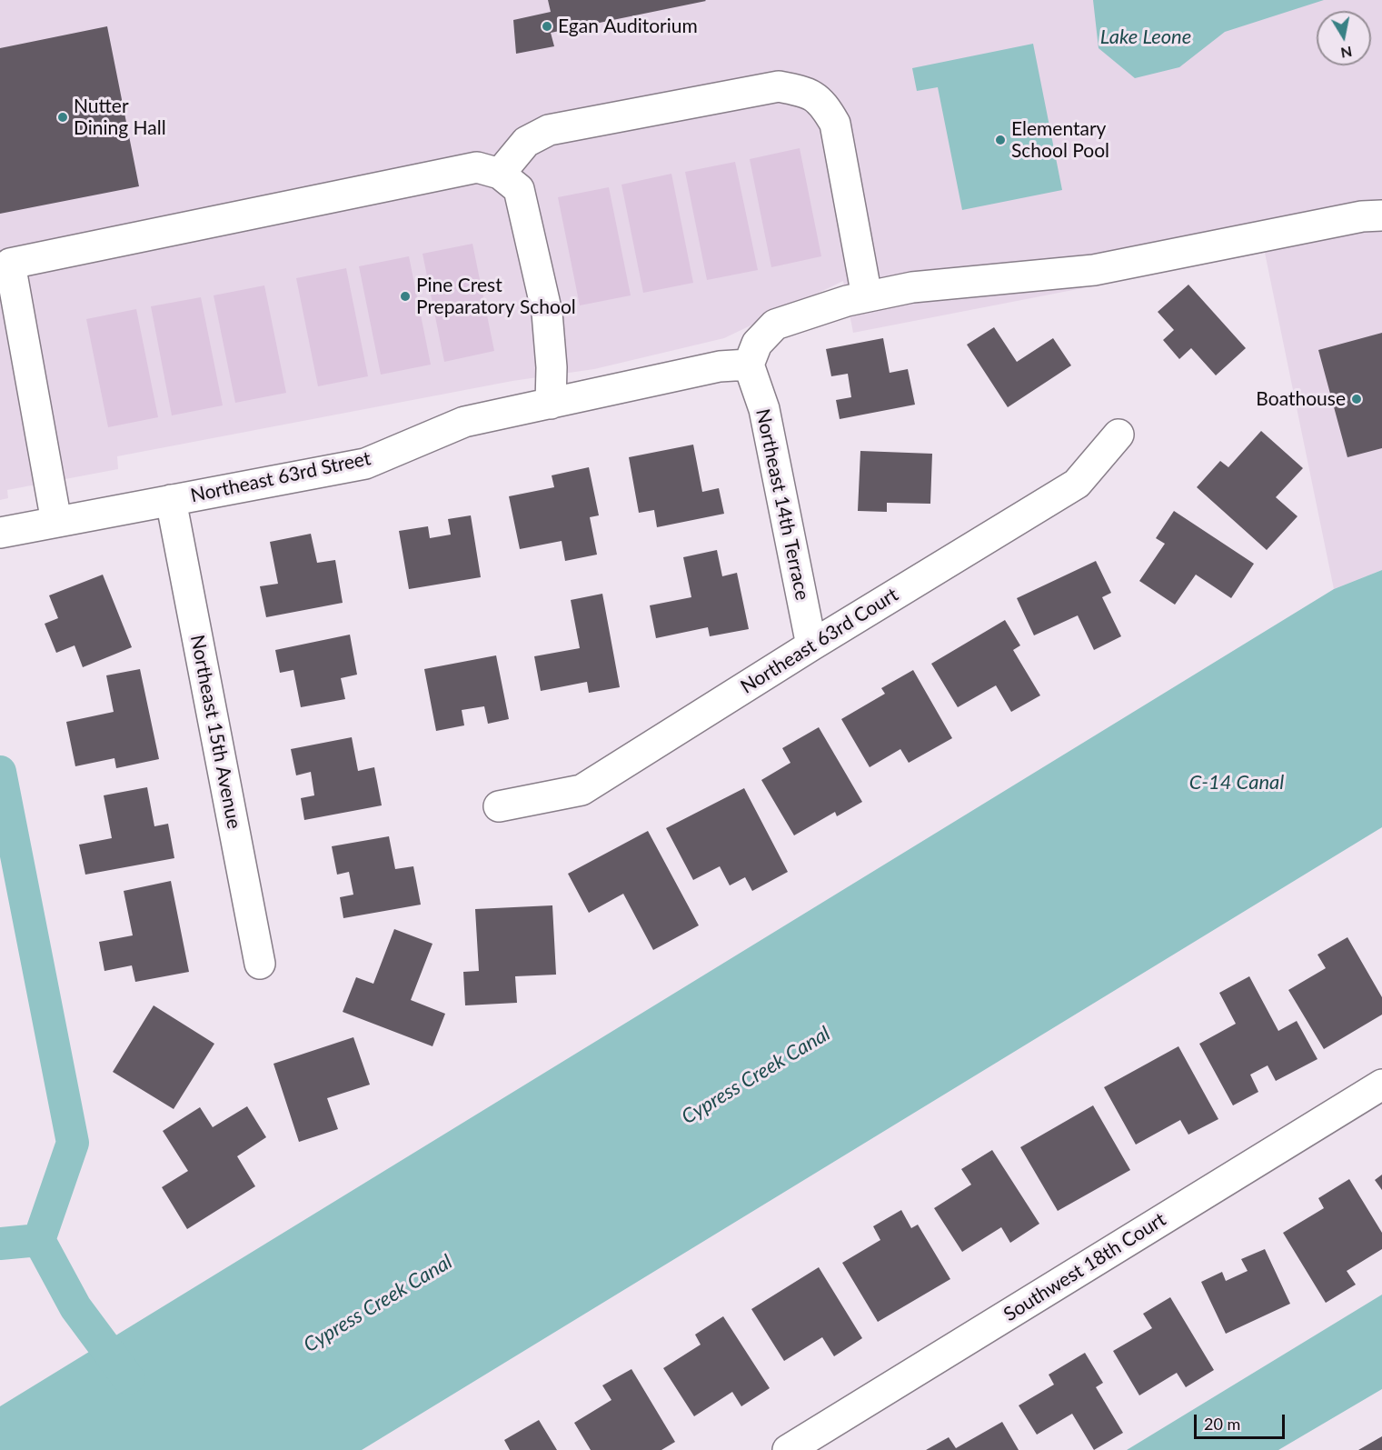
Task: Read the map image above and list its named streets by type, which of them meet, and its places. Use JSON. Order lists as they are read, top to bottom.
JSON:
{
  "streets": {
    "street": [
      "Northeast 63rd Street",
      "Northeast 14th Terrace",
      "Northeast 63rd Court",
      "Northeast 15th Avenue",
      "Southwest 18th Court"
    ]
  },
  "crossings": [
    ["Northeast 63rd Street", "Northeast 14th Terrace"],
    ["Northeast 63rd Street", "Northeast 15th Avenue"],
    ["Northeast 14th Terrace", "Northeast 63rd Court"]
  ],
  "water": ["Lake Leone", "C-14 Canal", "Cypress Creek Canal"],
  "places": [
    "Egan Auditorium",
    "Nutter Dining Hall",
    "Elementary School Pool",
    "Pine Crest Preparatory School",
    "Boathouse"
  ],
  "scale_bar": "20 m",
  "north": "bottom"
}
